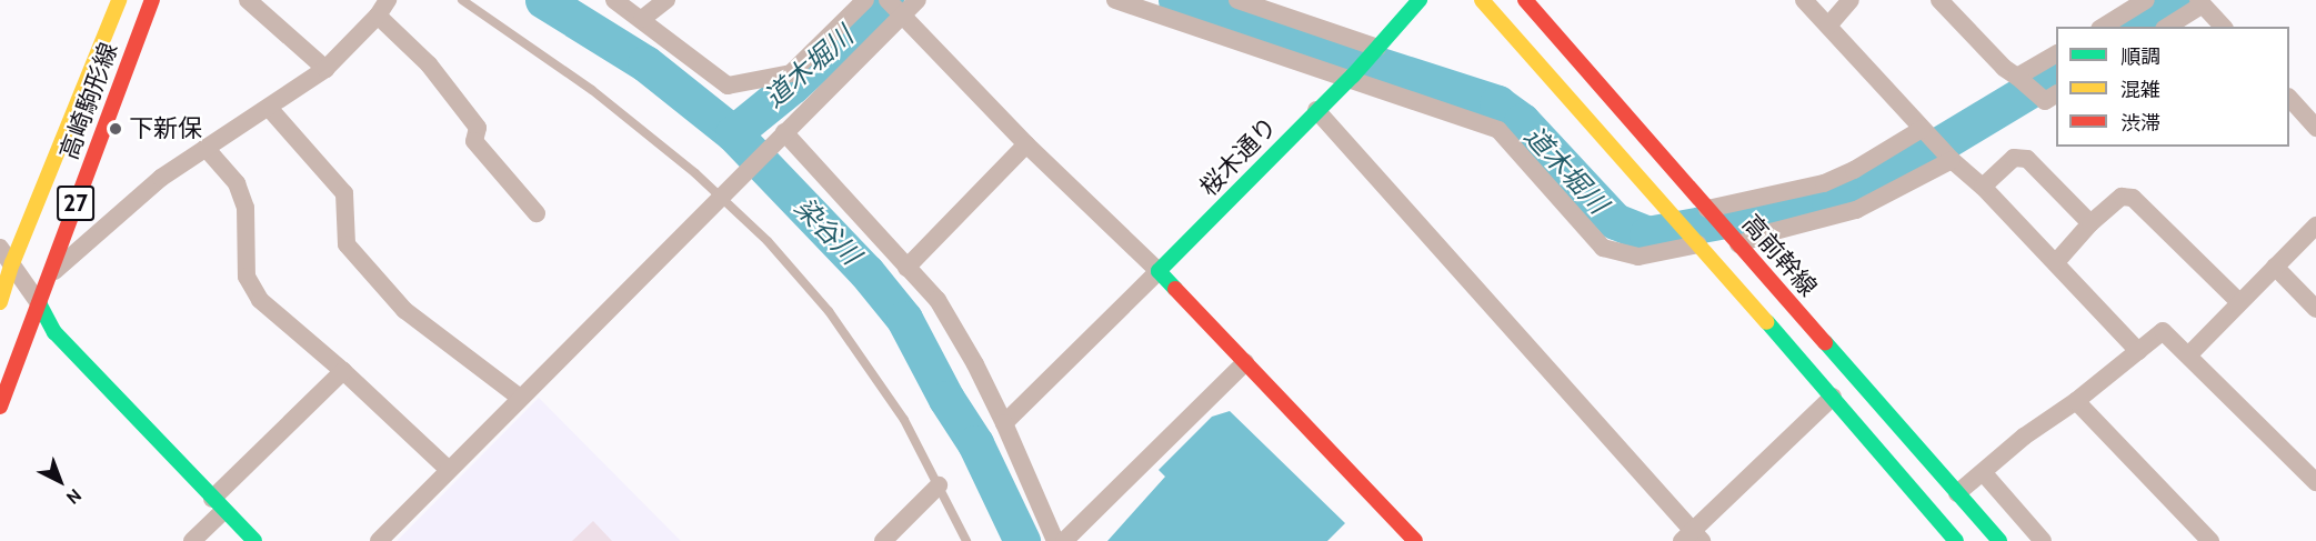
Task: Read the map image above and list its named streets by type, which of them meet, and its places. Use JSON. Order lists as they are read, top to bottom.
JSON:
{
  "streets": {
    "street": [
      "高崎駒形線",
      "桜木通り",
      "27",
      "高前幹線"
    ]
  },
  "water": ["道木堀川", "染谷川"],
  "places": ["下新保"],
  "legend": ["順調", "混雑", "渋滞"],
  "north": "bottom right"
}
